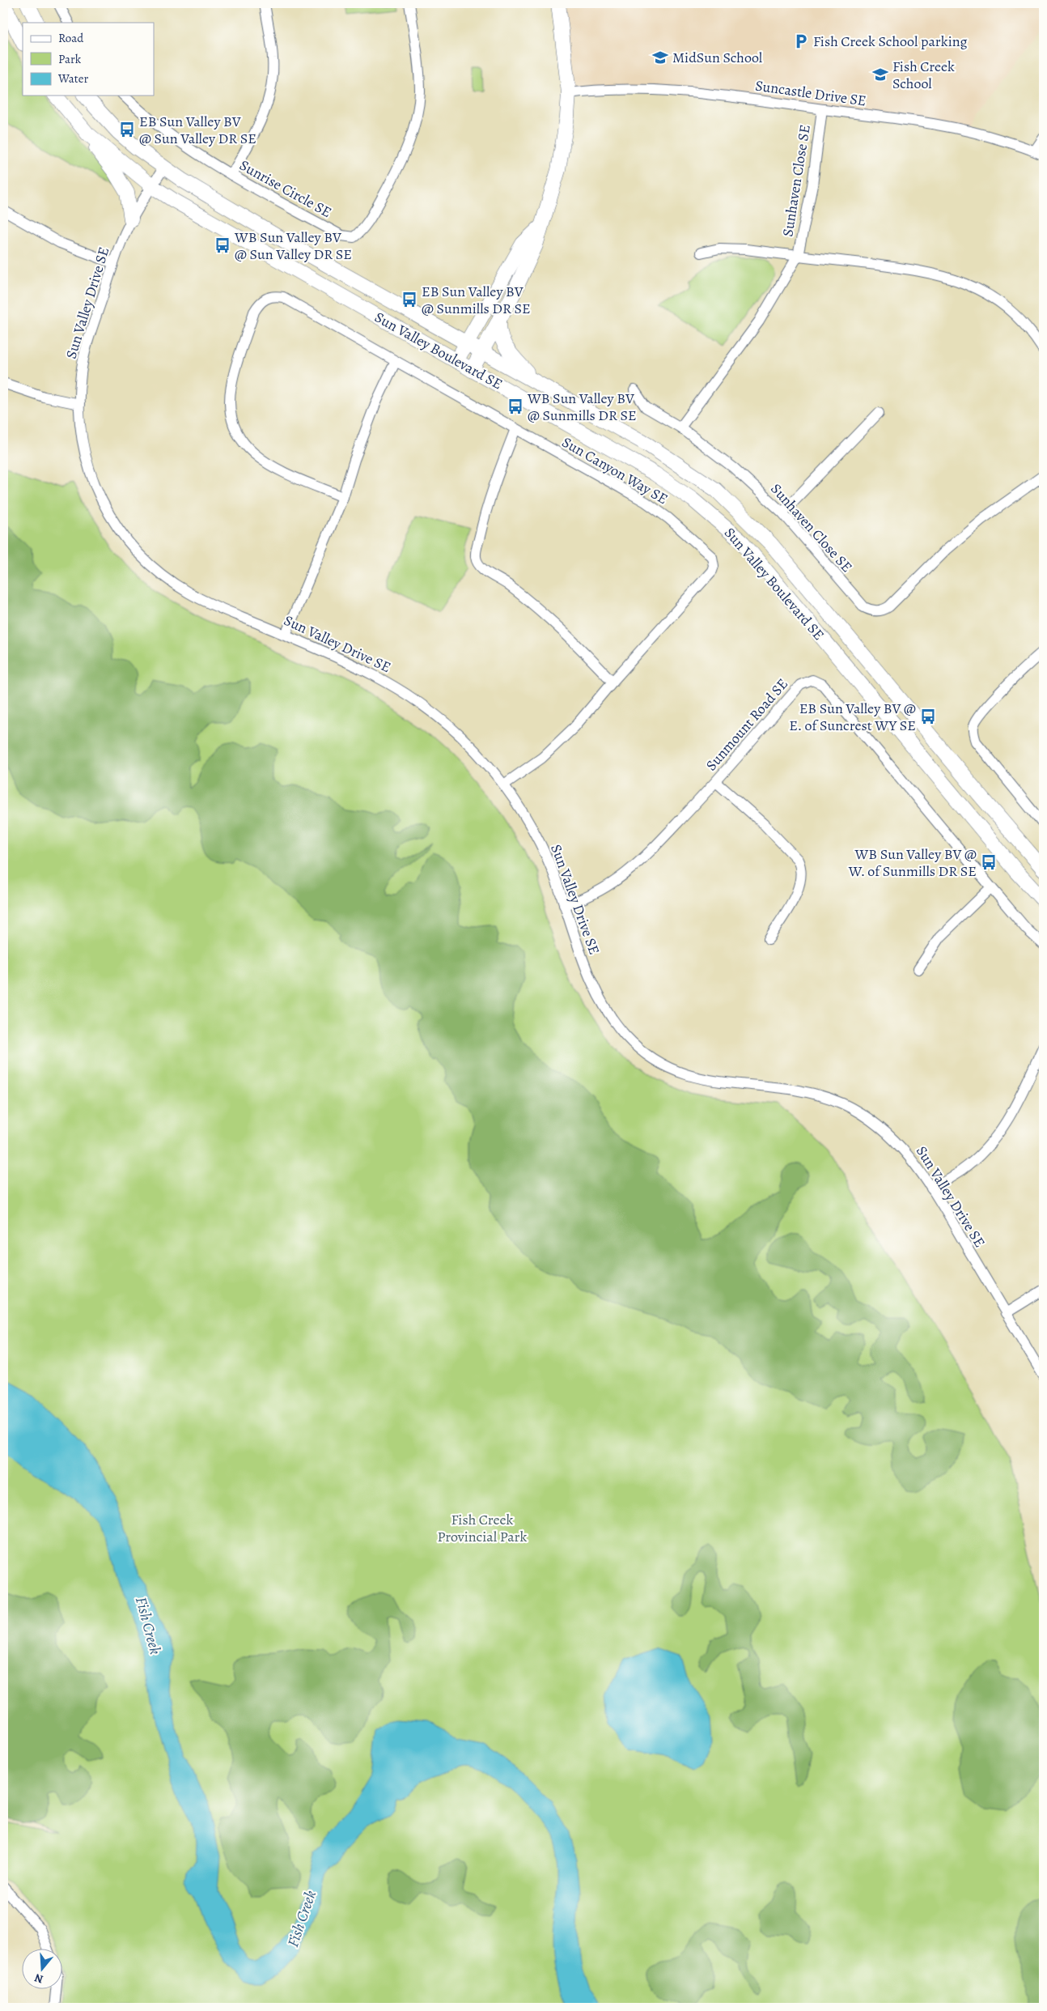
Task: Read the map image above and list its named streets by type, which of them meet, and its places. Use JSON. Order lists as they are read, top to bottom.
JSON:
{
  "streets": {
    "main road": ["Sun Valley Boulevard SE"],
    "street": [
      "Suncastle Drive SE",
      "Sunhaven Close SE",
      "Sunrise Circle SE",
      "Sun Valley Drive SE",
      "Sun Canyon Way SE",
      "Sunmount Road SE"
    ]
  },
  "crossings": [
    ["Suncastle Drive SE", "Sunhaven Close SE"],
    ["Sun Valley Drive SE", "Sun Valley Boulevard SE"],
    ["Sun Valley Drive SE", "Sun Canyon Way SE"],
    ["Sun Valley Drive SE", "Sunmount Road SE"]
  ],
  "water": ["Fish Creek"],
  "parks": ["Fish Creek Provincial Park"],
  "places": {
    "parking": ["Fish Creek School parking"],
    "school or university": ["MidSun School", "Fish Creek School"],
    "bus stop": [
      "EB Sun Valley BV @ Sun Valley DR SE",
      "WB Sun Valley BV @ Sun Valley DR SE",
      "EB Sun Valley BV @ Sunmills DR SE",
      "WB Sun Valley BV @ Sunmills DR SE",
      "EB Sun Valley BV @ E. of Suncrest WY SE",
      "WB Sun Valley BV @ W. of Sunmills DR SE"
    ]
  },
  "legend": ["Road", "Park", "Water"],
  "north": "bottom"
}
